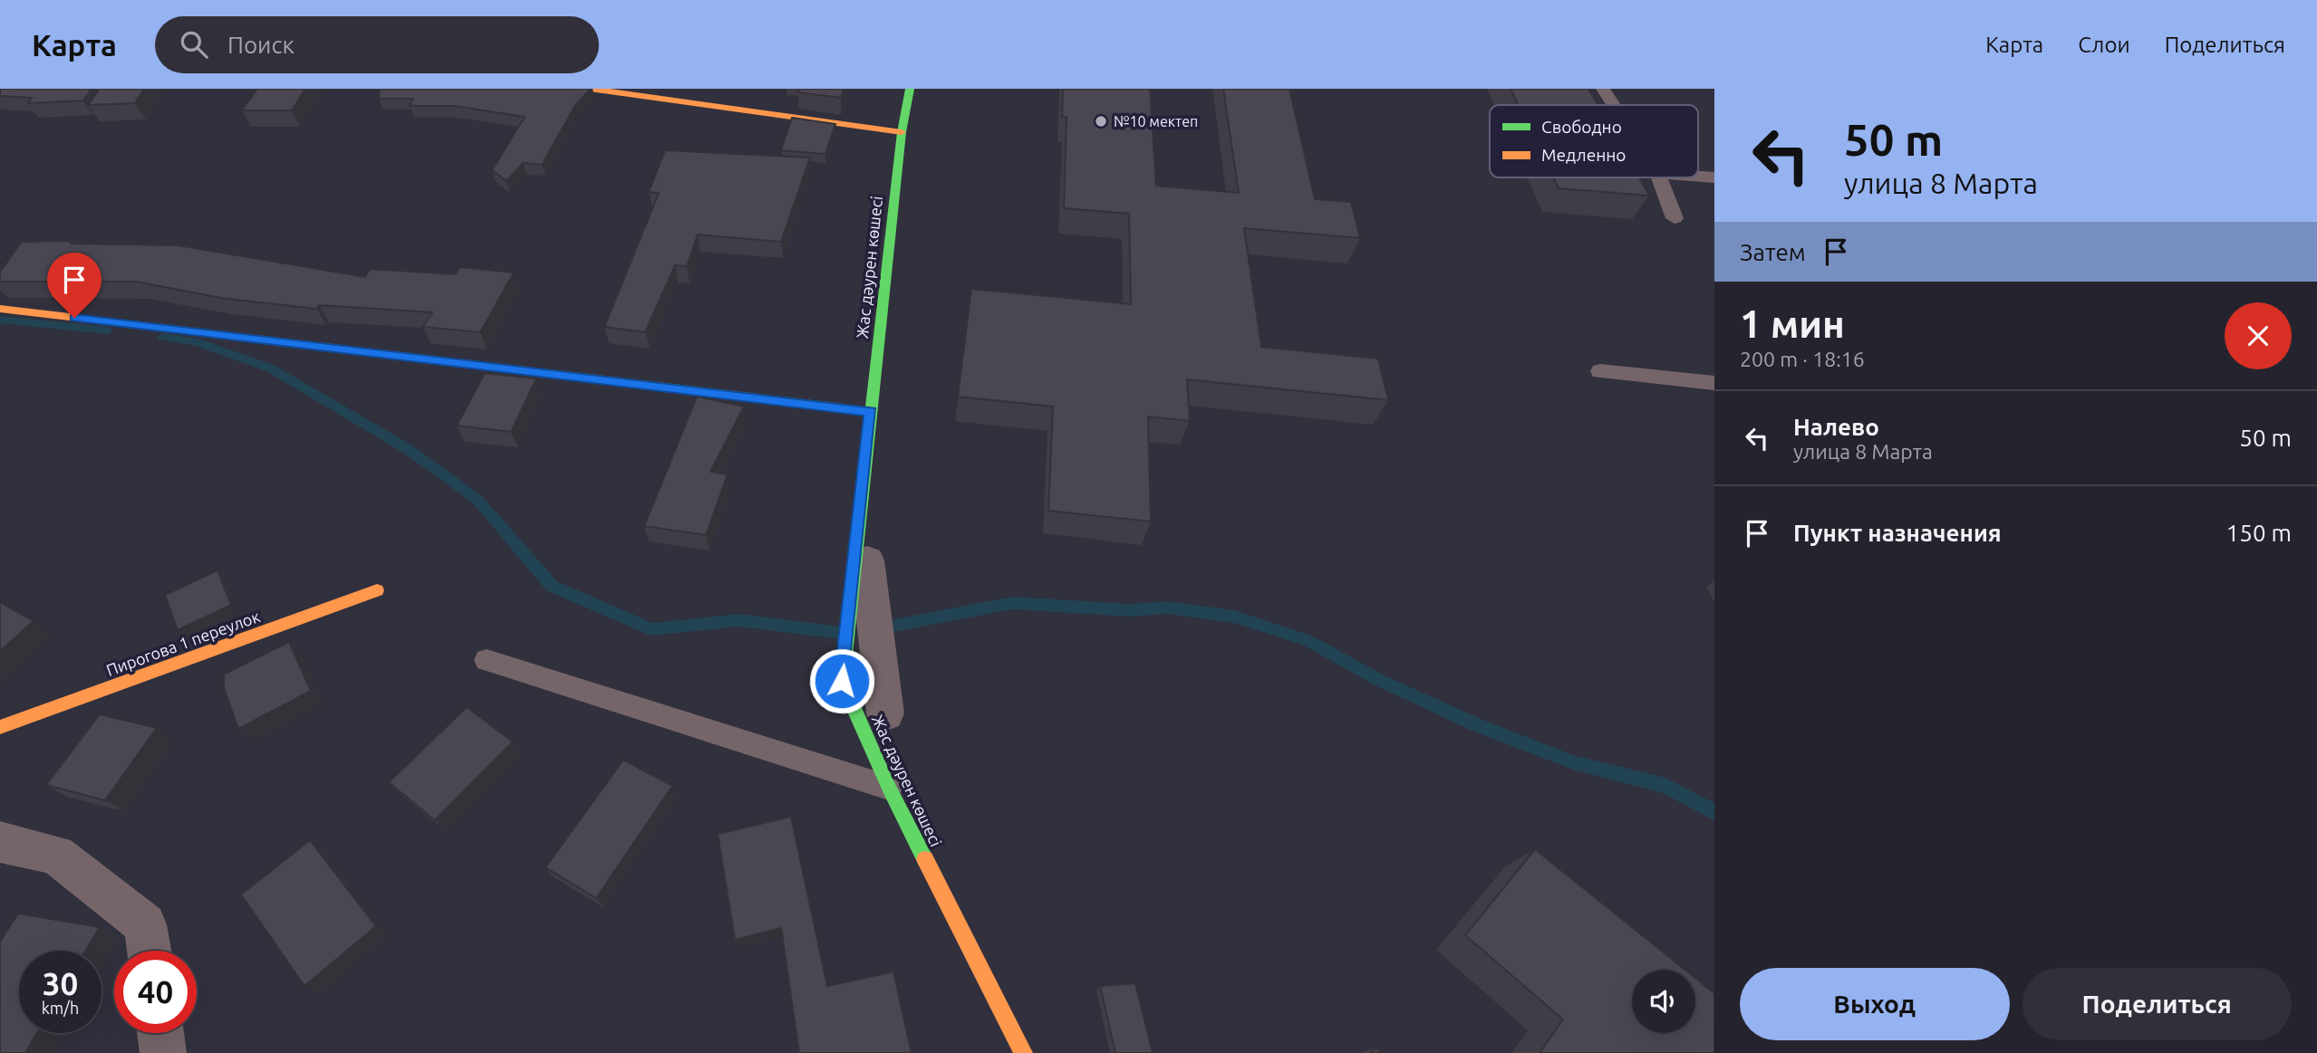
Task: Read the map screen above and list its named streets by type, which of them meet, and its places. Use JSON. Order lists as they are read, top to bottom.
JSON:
{
  "streets": {
    "street": ["Жас дәурен көшесі", "Пирогова 1 переулок"]
  },
  "places": ["№10 мектеп"],
  "legend": ["Свободно", "Медленно"],
  "page": {
    "header": "Карта",
    "search": "Поиск",
    "nav": ["Карта", "Слои", "Поделиться"],
    "turn": ["50 m", "улица 8 Марта"],
    "then": "Затем",
    "heading": ["1 мин", "200 m · 18:16"],
    "list": [
      {
        "name": "Налево",
        "note": "улица 8 Марта",
        "value": "50 m"
      },
      {
        "name": "Пункт назначения",
        "value": "150 m"
      }
    ],
    "speed": "30 km/h",
    "limit": "40",
    "buttons": ["Выход", "Поделиться"]
  }
}
